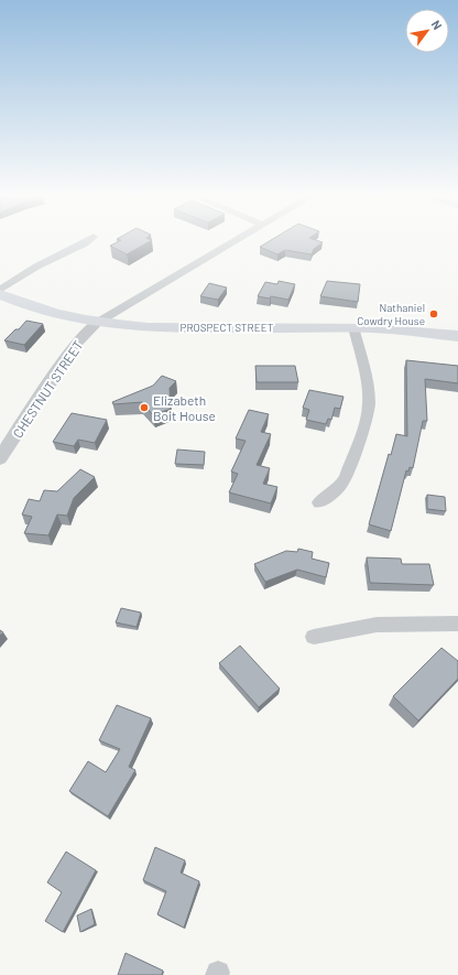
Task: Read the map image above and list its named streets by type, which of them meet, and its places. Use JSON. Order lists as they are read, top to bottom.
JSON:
{
  "streets": {
    "main road": ["PROSPECT STREET"],
    "street": ["CHESTNUT STREET"]
  },
  "crossings": [
    ["PROSPECT STREET", "CHESTNUT STREET"]
  ],
  "places": ["Nathaniel Cowdry House", "Elizabeth Boit House"],
  "north": "top right"
}
